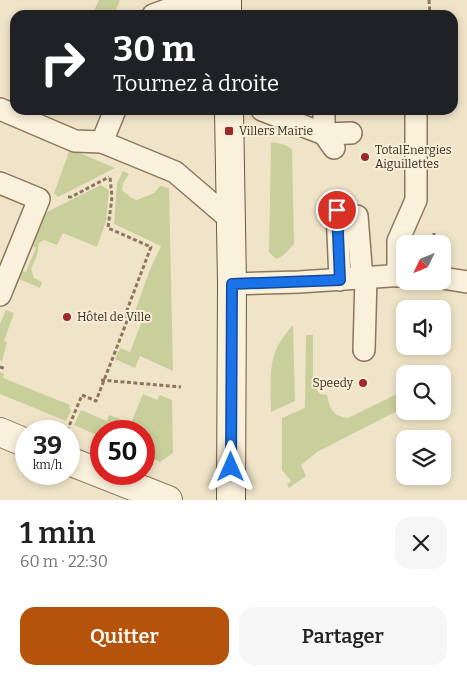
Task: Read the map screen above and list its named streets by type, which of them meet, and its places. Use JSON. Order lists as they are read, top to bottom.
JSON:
{
  "places": {
    "transit": ["Villers Mairie"],
    "other": ["TotalEnergies Aiguillettes", "Hôtel de Ville", "Speedy"]
  },
  "north": "bottom left",
  "page": {
    "turn": ["30 m", "Tournez à droite"],
    "speed": "39 km/h",
    "limit": "50",
    "heading": ["1 min", "60 m · 22:30"],
    "buttons": ["Quitter", "Partager"]
  }
}
